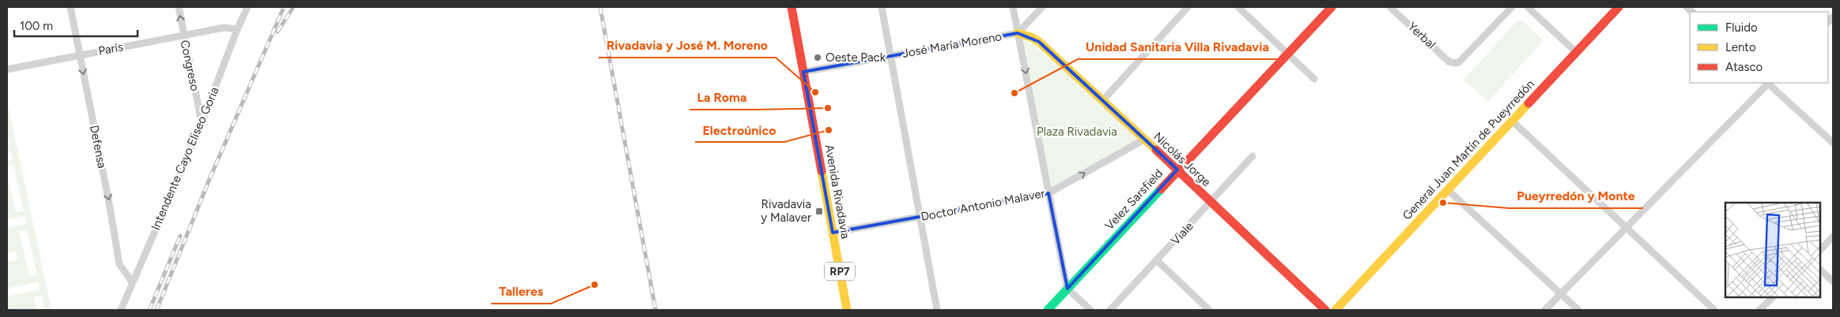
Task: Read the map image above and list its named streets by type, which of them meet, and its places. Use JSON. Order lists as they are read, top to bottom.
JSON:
{
  "streets": {
    "street": [
      "Yerbal",
      "José María Moreno",
      "París",
      "Congreso",
      "Defensa",
      "General Juan Martín de Pueyrredón",
      "Intendente Cayo Eliseo Goria",
      "Nicolás Jorge",
      "Avenida Rivadavia",
      "Velez Sarsfield",
      "Doctor Antonio Malaver",
      "Viale",
      "RP7"
    ]
  },
  "crossings": [
    ["José María Moreno", "Nicolás Jorge"],
    ["José María Moreno", "Avenida Rivadavia"],
    ["París", "Congreso"],
    ["París", "Defensa"],
    ["París", "Intendente Cayo Eliseo Goria"],
    ["Congreso", "Intendente Cayo Eliseo Goria"],
    ["Defensa", "Intendente Cayo Eliseo Goria"],
    ["Nicolás Jorge", "Velez Sarsfield"],
    ["Nicolás Jorge", "Doctor Antonio Malaver"],
    ["Nicolás Jorge", "Viale"],
    ["Avenida Rivadavia", "Doctor Antonio Malaver"]
  ],
  "one_way": ["Defensa"],
  "parks": ["Plaza Rivadavia"],
  "places": {
    "other": [
      "Oeste Pack",
      "Rivadavia y José M. Moreno",
      "Unidad Sanitaria Villa Rivadavia",
      "La Roma",
      "Electroúnico",
      "Pueyrredón y Monte",
      "Talleres"
    ],
    "transit": ["Rivadavia y Malaver"]
  },
  "legend": ["Fluido", "Lento", "Atasco"],
  "scale_bar": "100 m"
}
